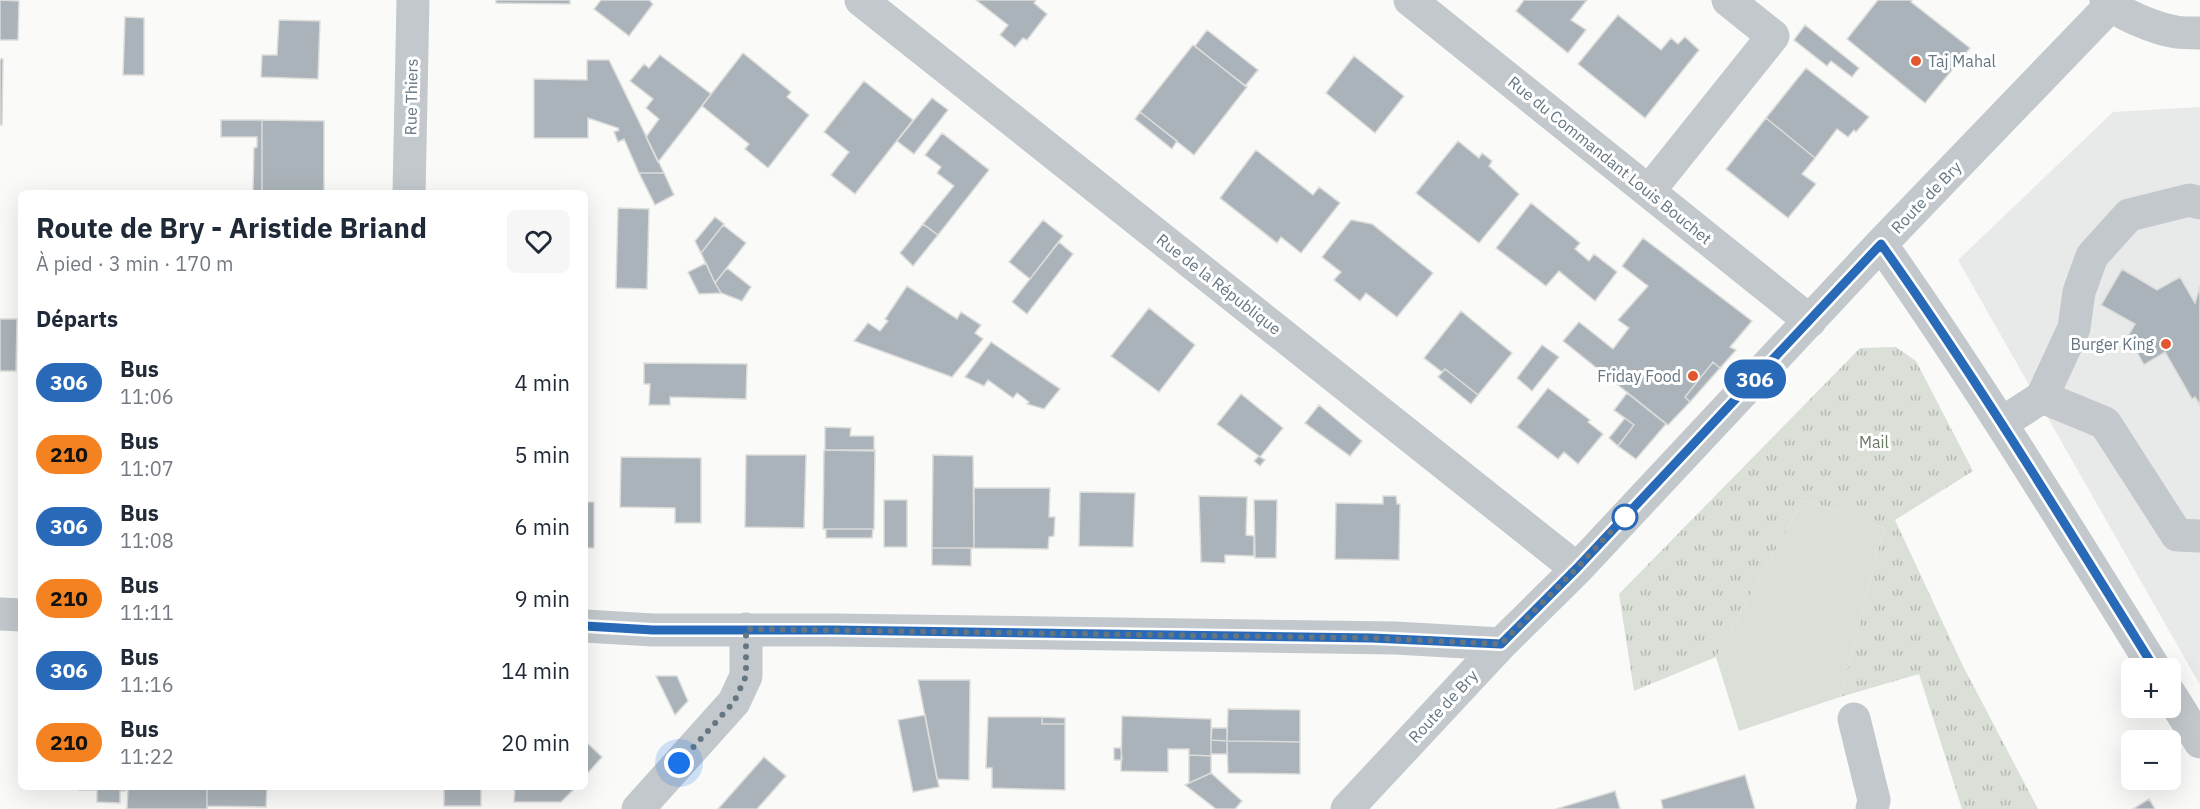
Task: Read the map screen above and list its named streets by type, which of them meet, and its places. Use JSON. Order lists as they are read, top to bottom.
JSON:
{
  "streets": {
    "street": [
      "Rue Thiers",
      "Rue du Commandant Louis Bouchet",
      "Route de Bry",
      "Rue de la République"
    ]
  },
  "crossings": [
    ["Rue du Commandant Louis Bouchet", "Route de Bry"],
    ["Route de Bry", "Rue de la République"]
  ],
  "parks": ["Mail"],
  "places": ["Taj Mahal", "Burger King", "Friday Food"],
  "lines": ["bus line 306"],
  "page": {
    "on_map": "306",
    "heading": [
      ["Route de Bry - Aristide Briand", "À pied · 3 min · 170 m"],
      "Départs"
    ],
    "list": [
      {
        "mark": "306",
        "name": "Bus",
        "note": "11:06",
        "value": "4 min"
      },
      {
        "mark": "210",
        "name": "Bus",
        "note": "11:07",
        "value": "5 min"
      },
      {
        "mark": "306",
        "name": "Bus",
        "note": "11:08",
        "value": "6 min"
      },
      {
        "mark": "210",
        "name": "Bus",
        "note": "11:11",
        "value": "9 min"
      },
      {
        "mark": "306",
        "name": "Bus",
        "note": "11:16",
        "value": "14 min"
      },
      {
        "mark": "210",
        "name": "Bus",
        "note": "11:22",
        "value": "20 min"
      }
    ],
    "map_buttons": ["+", "−"]
  }
}
